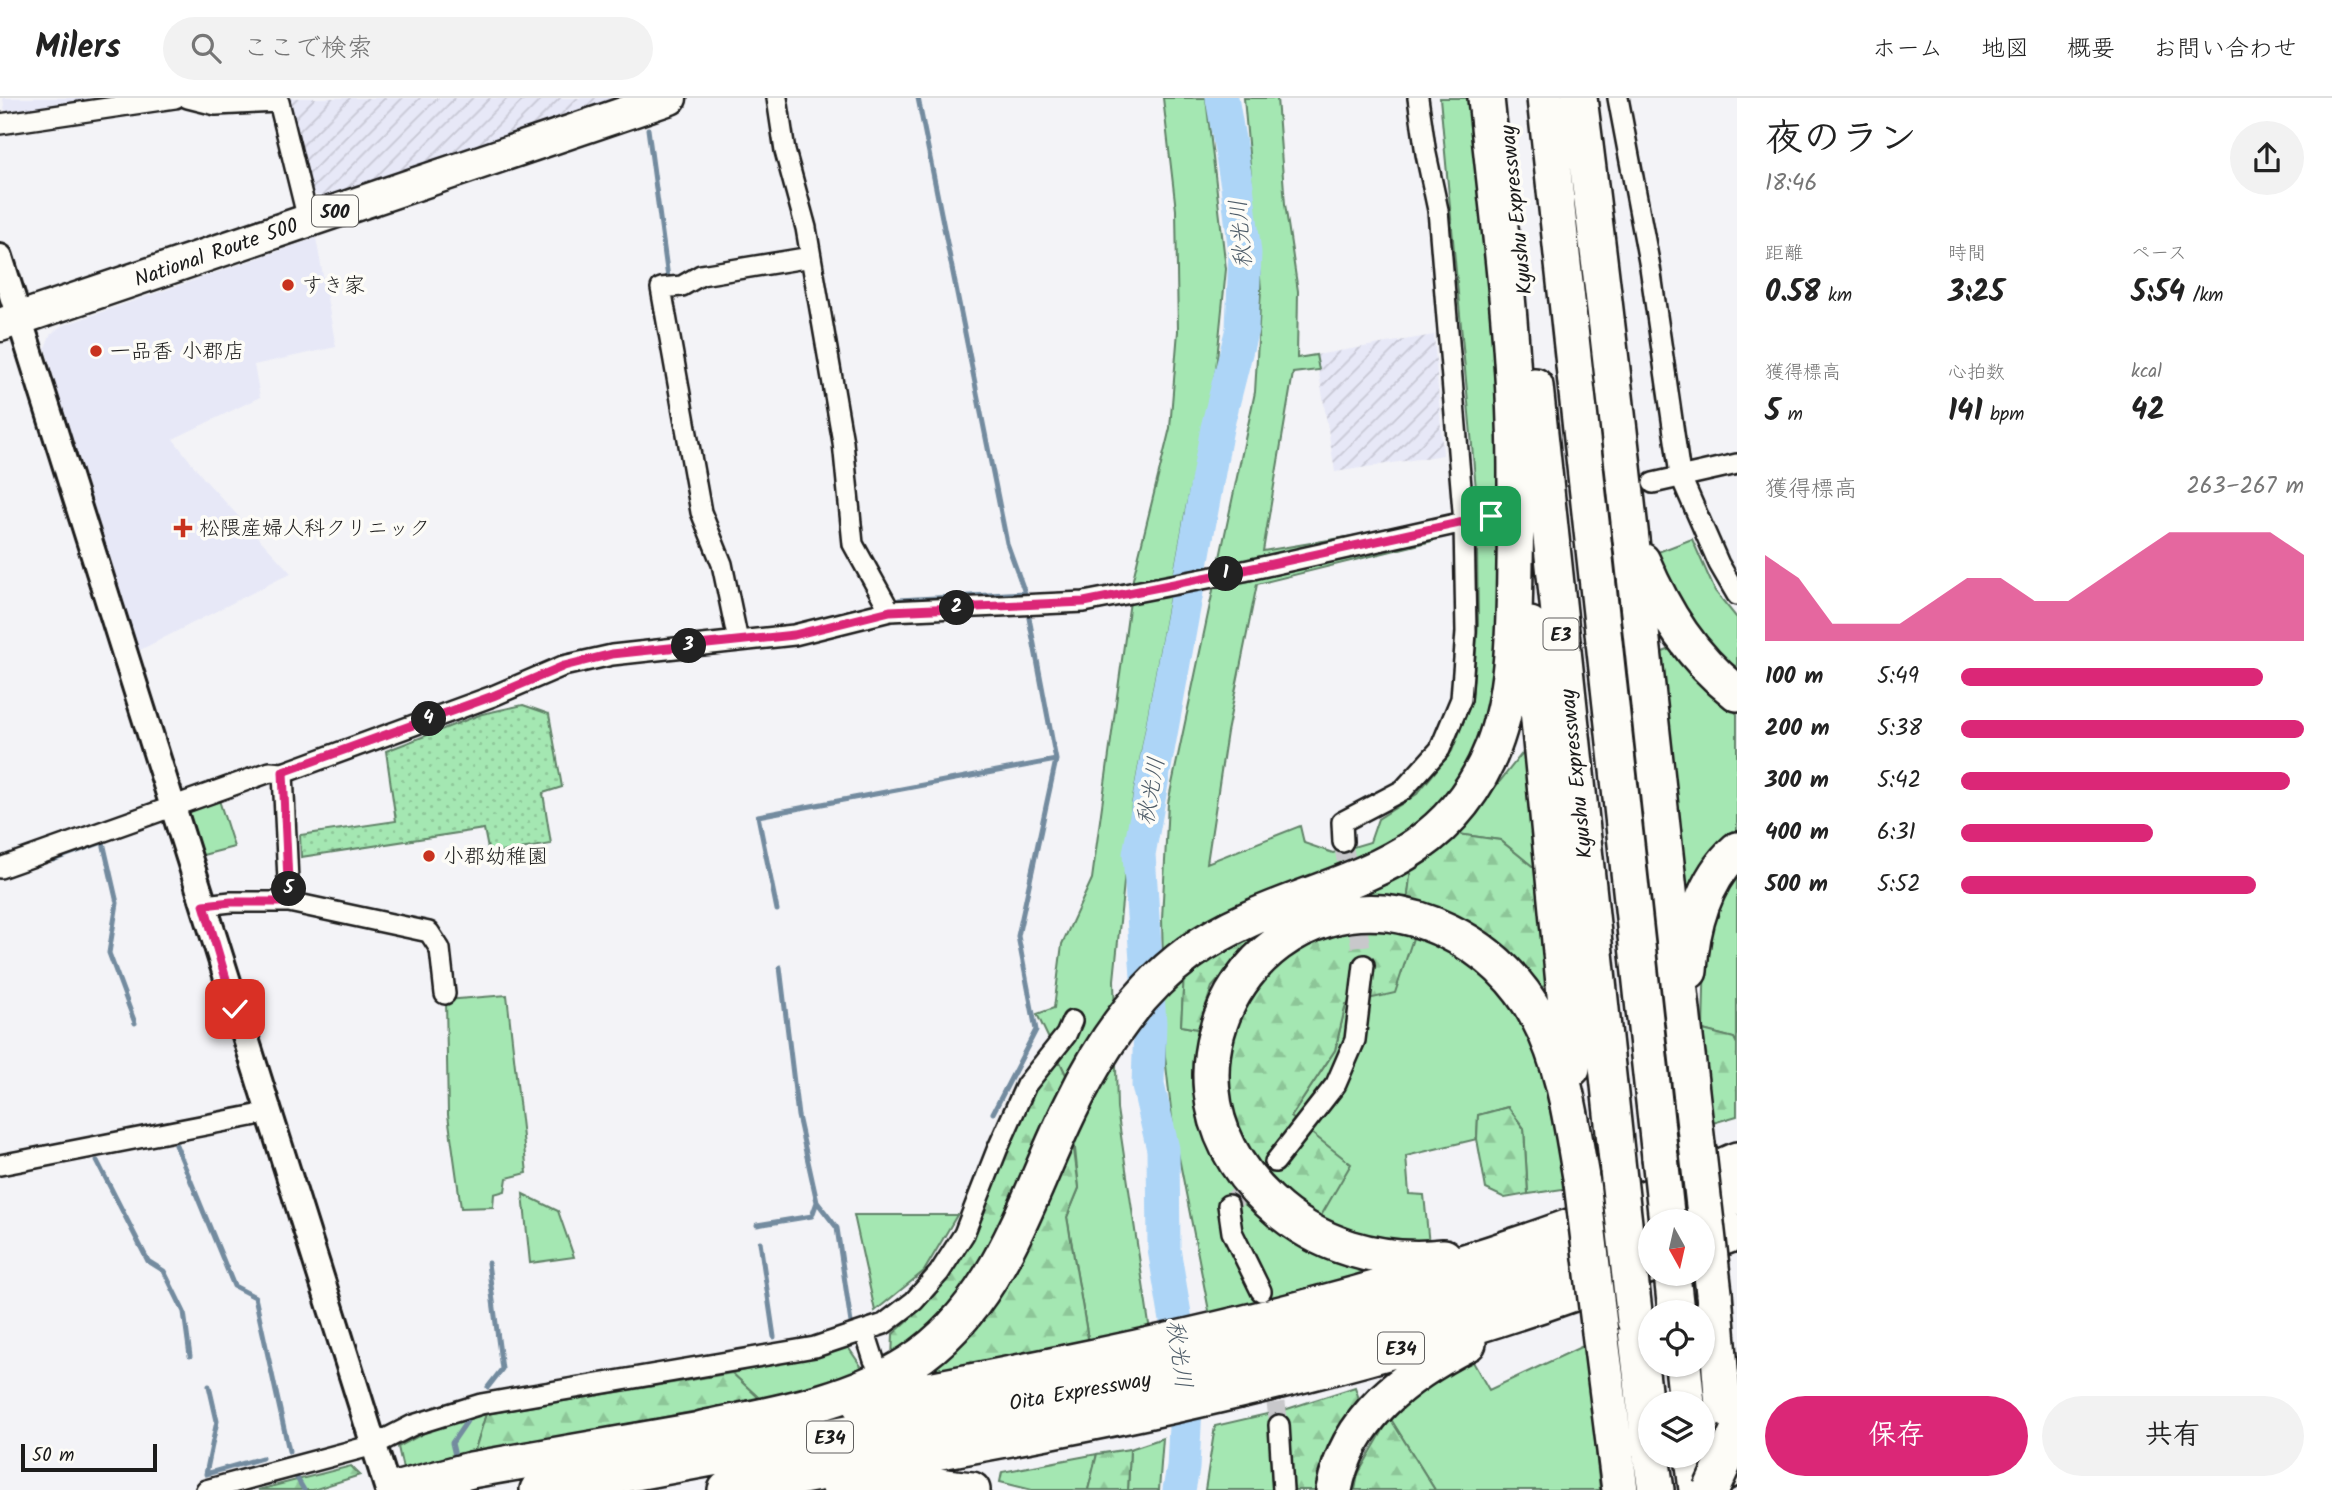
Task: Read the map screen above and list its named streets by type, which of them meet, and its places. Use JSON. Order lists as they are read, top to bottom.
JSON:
{
  "streets": {
    "highway": [
      "Kyushu Expressway",
      "500",
      "National Route 500",
      "E3",
      "E34",
      "Oita Expressway"
    ]
  },
  "water": ["秋光川"],
  "places": {
    "other": ["すき家", "一品香 小郡店", "小郡幼稚園"],
    "health": ["松隈産婦人科クリニック"]
  },
  "scale_bar": "50 m",
  "north": "bottom",
  "page": {
    "header": "Milers",
    "search": "ここで検索",
    "nav": [
      "ホーム",
      "地図",
      "概要",
      "お問い合わせ"
    ],
    "heading": ["夜のラン", "18:46"],
    "stats": [
      ["距離", "0.58 km"],
      ["時間", "3:25"],
      ["ペース", "5:54 /km"],
      ["獲得標高", "5 m"],
      ["心拍数", "141 bpm"],
      ["kcal", "42"]
    ],
    "chart": ["獲得標高", "263–267 m"],
    "pins": [
      "1",
      "2",
      "3",
      "4",
      "5"
    ],
    "list": [
      {
        "name": "100 m",
        "note": "5:49"
      },
      {
        "name": "200 m",
        "note": "5:38"
      },
      {
        "name": "300 m",
        "note": "5:42"
      },
      {
        "name": "400 m",
        "note": "6:31"
      },
      {
        "name": "500 m",
        "note": "5:52"
      }
    ],
    "buttons": ["保存", "共有"],
    "scale": "50 m"
  }
}
